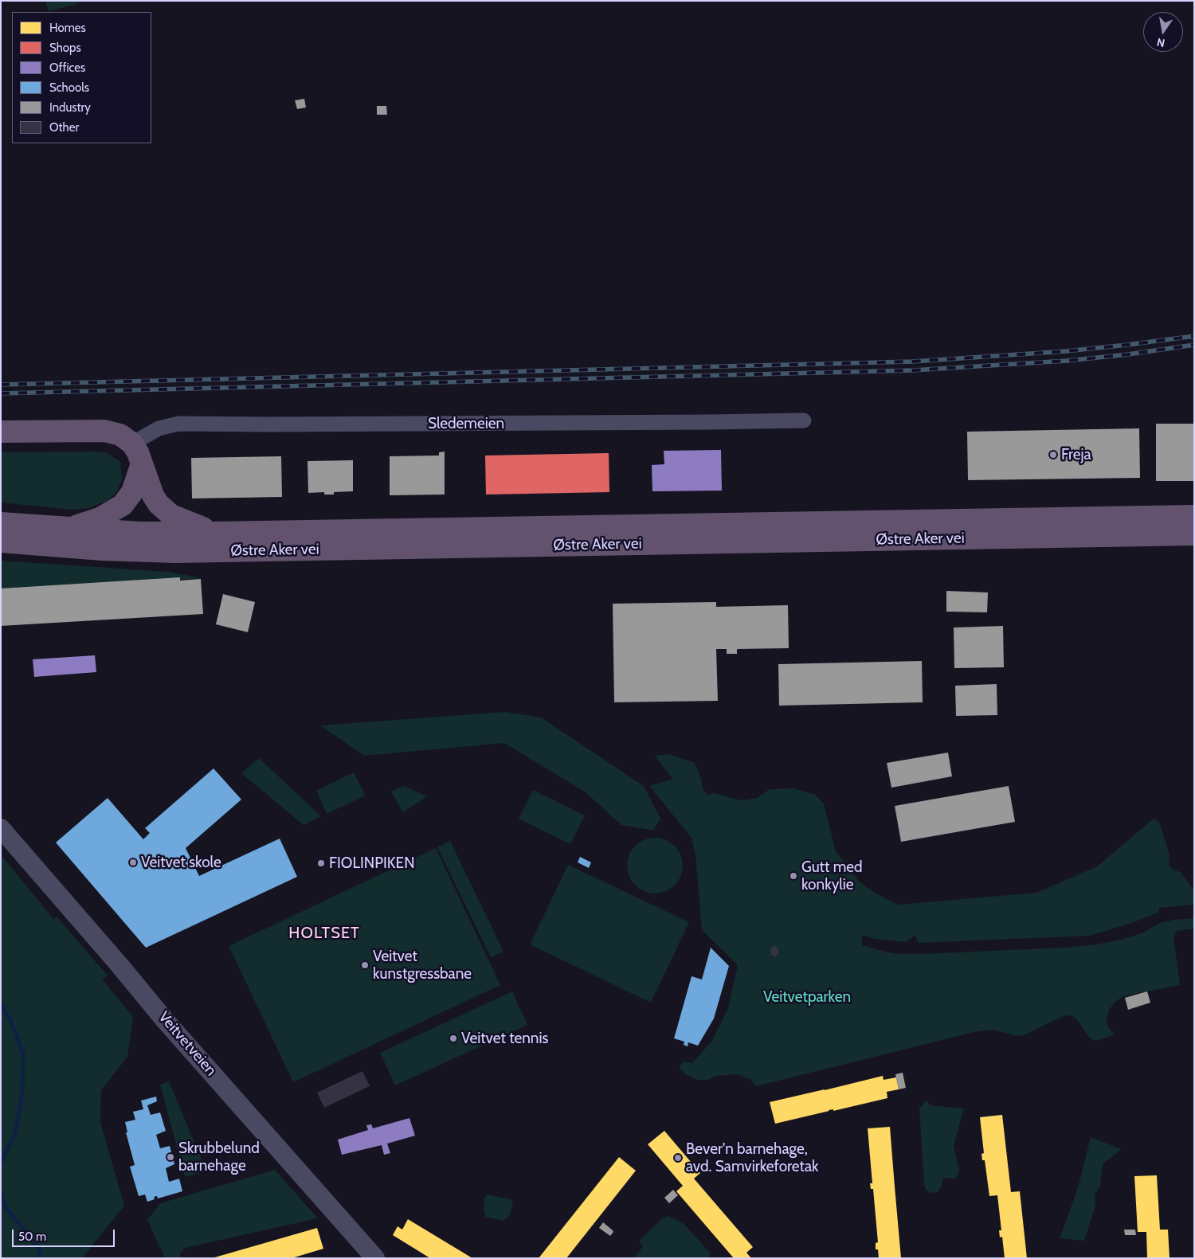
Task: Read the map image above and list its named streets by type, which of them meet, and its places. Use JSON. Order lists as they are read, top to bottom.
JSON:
{
  "streets": {
    "highway": ["Østre Aker vei"],
    "street": ["Sledemeien", "Veitvetveien"]
  },
  "districts": ["HOLTSET"],
  "parks": ["Veitvetparken"],
  "places": [
    "Freja",
    "Veitvet skole",
    "FIOLINPIKEN",
    "Gutt med konkylie",
    "Veitvet kunstgressbane",
    "Veitvet tennis",
    "Skrubbelund barnehage",
    "Bever'n barnehage, avd. Samvirkeforetak"
  ],
  "legend": [
    "Homes",
    "Shops",
    "Offices",
    "Schools",
    "Industry",
    "Other"
  ],
  "scale_bar": "50 m",
  "north": "bottom"
}
